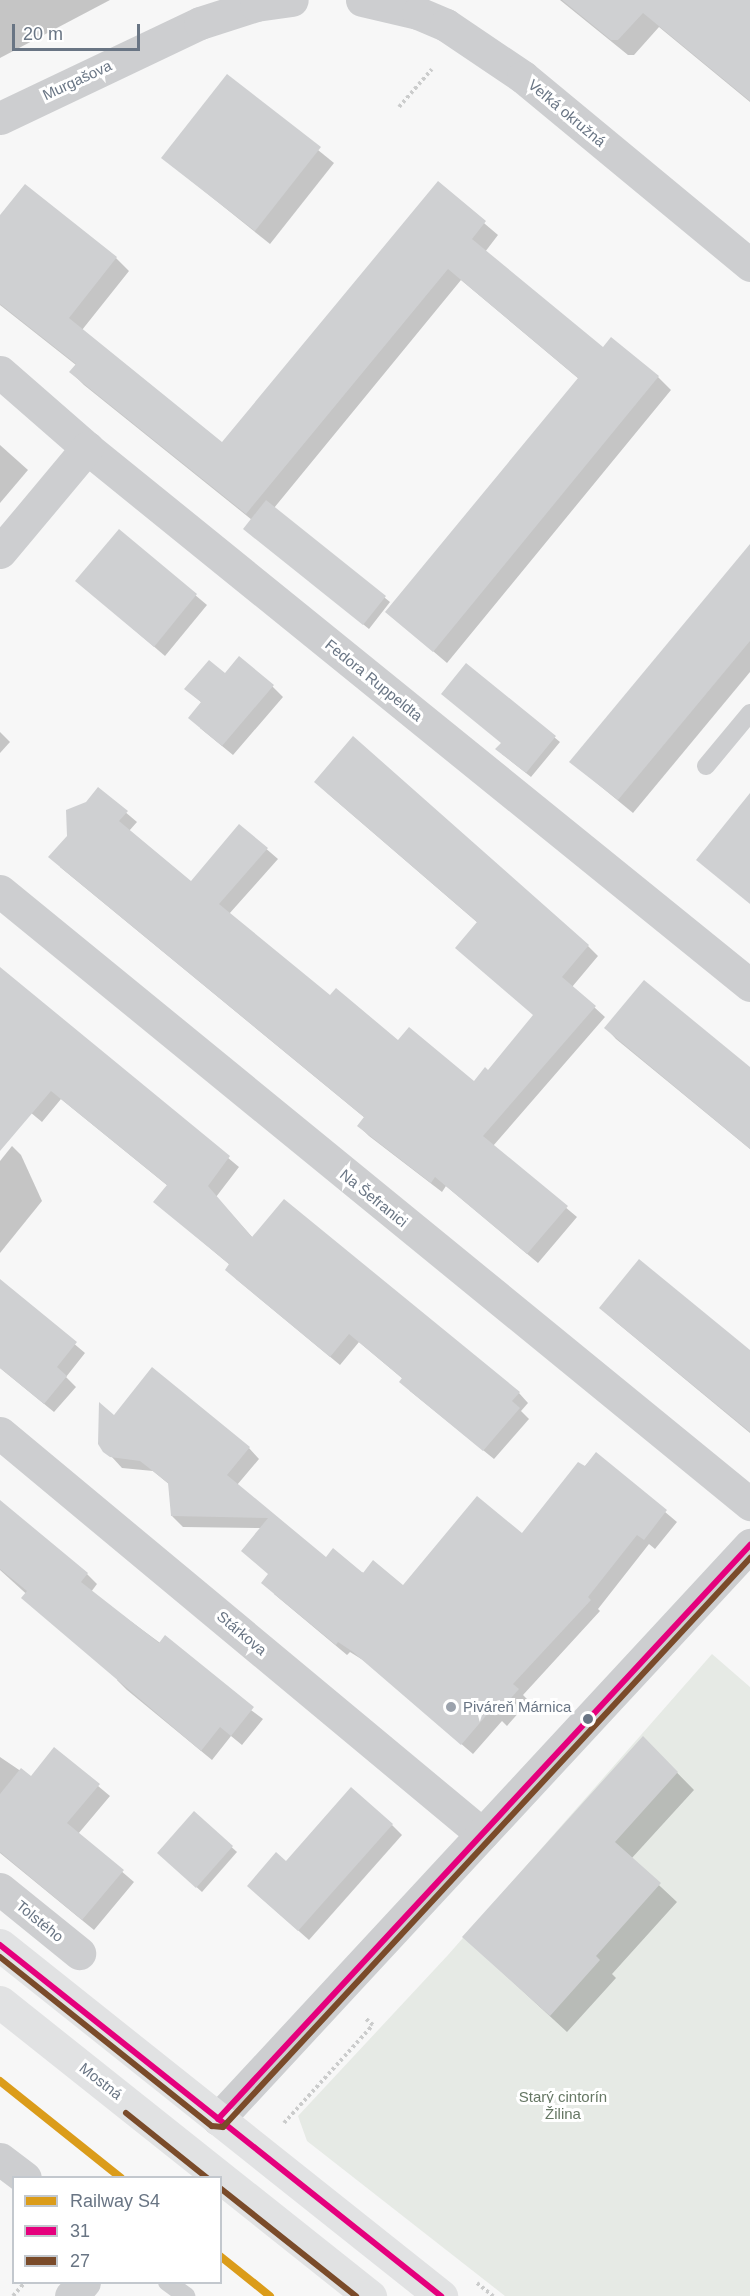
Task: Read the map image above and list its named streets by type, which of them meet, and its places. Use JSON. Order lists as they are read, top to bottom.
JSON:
{
  "streets": {
    "main road": ["Mostná"],
    "street": [
      "Murgašova",
      "Veľká okružná",
      "Fedora Ruppeldta",
      "Na Šefranici",
      "Stárkova",
      "Tolstého"
    ]
  },
  "parks": ["Starý cintorín Žilina"],
  "places": ["Piváreň Márnica"],
  "lines": ["transit line 31", "transit line 27", "rail line S4"],
  "legend": ["Railway S4", "31", "27"],
  "scale_bar": "20 m"
}
